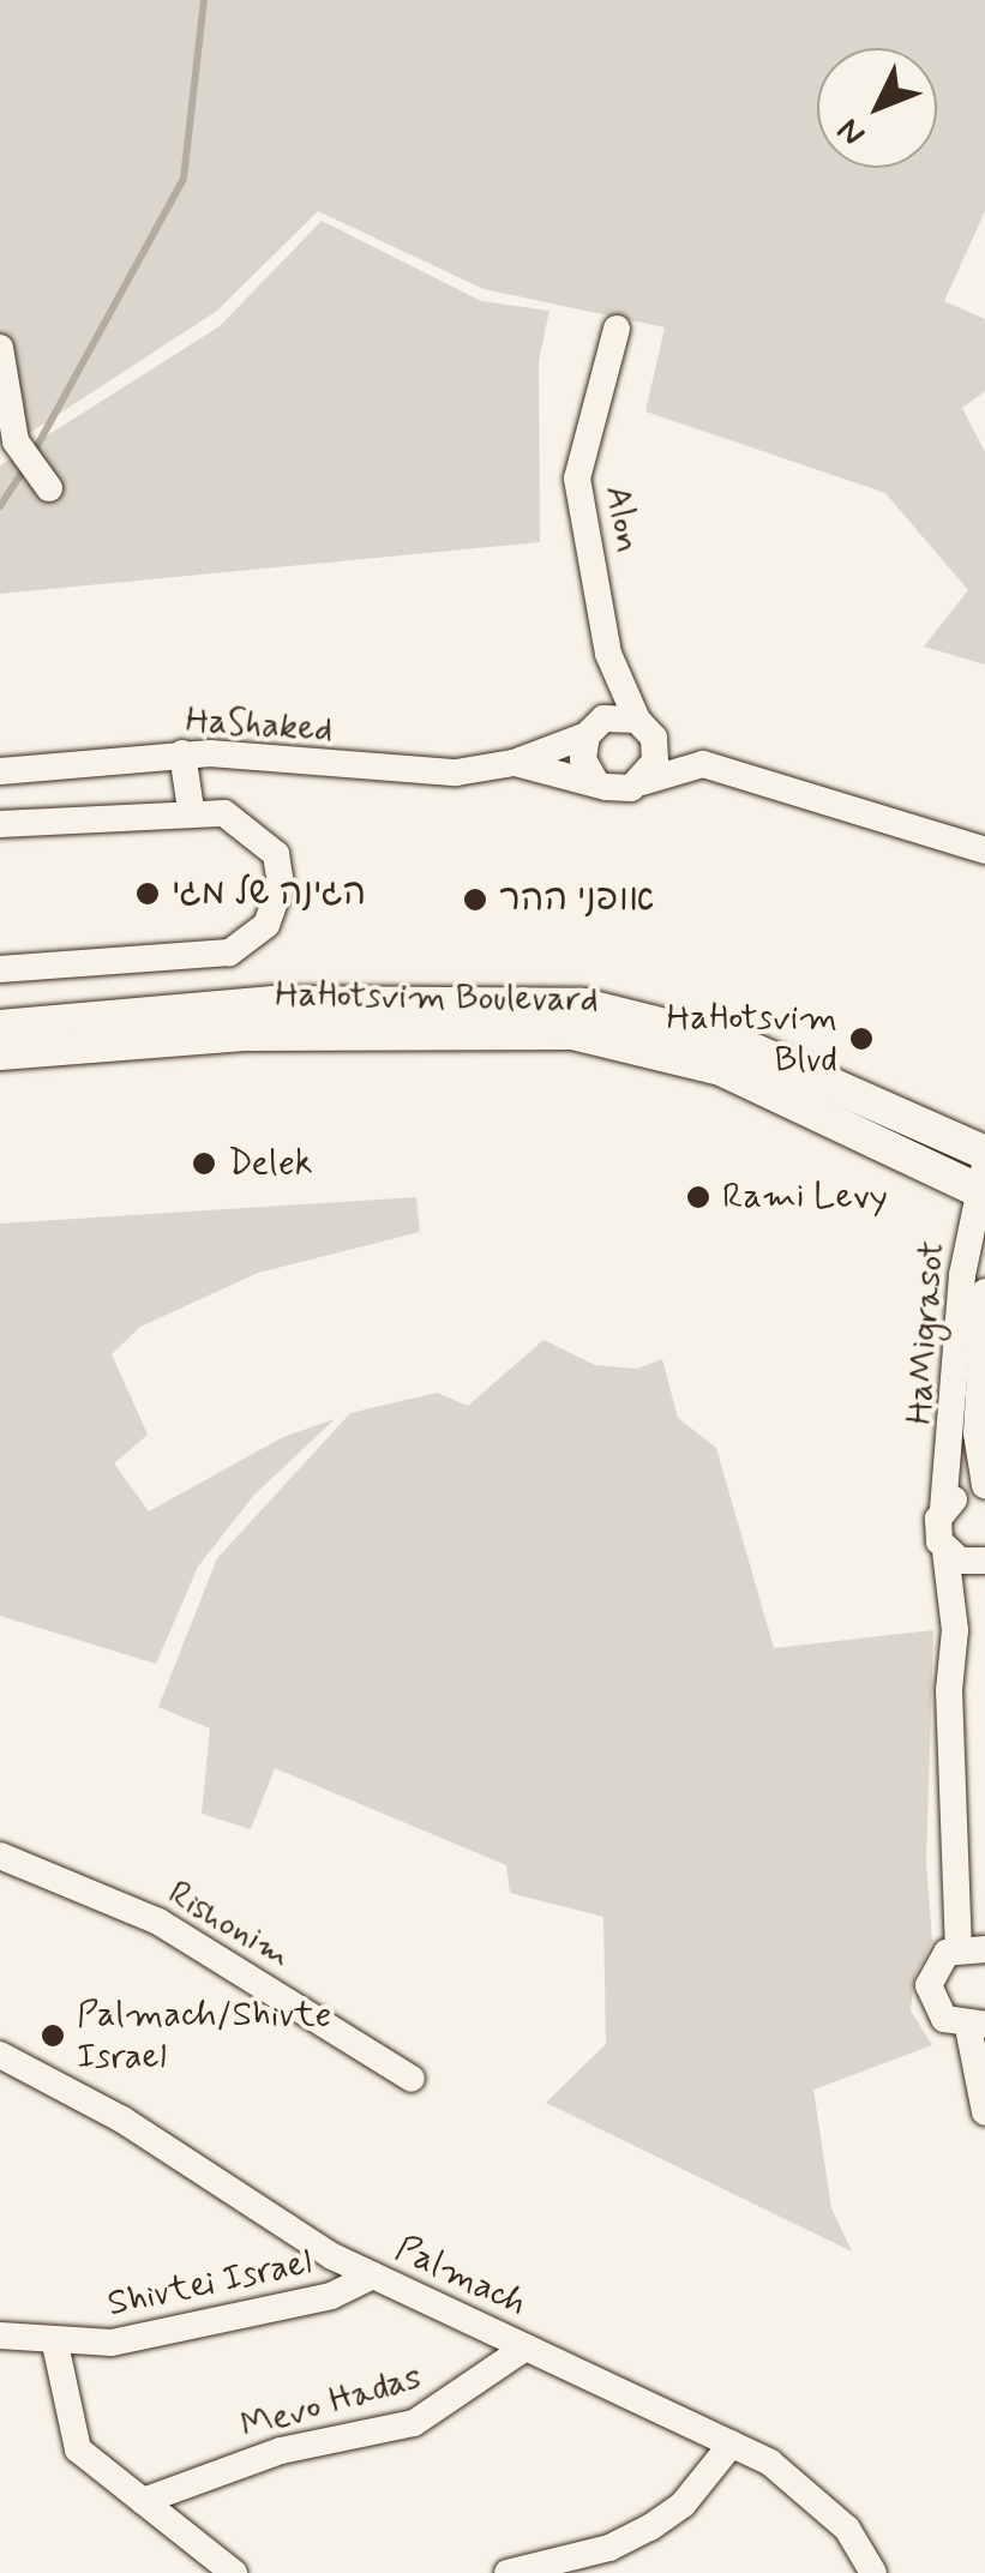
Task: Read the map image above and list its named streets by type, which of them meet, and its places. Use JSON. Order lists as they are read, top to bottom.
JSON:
{
  "streets": {
    "main road": ["HaHotsvim Boulevard"],
    "street": [
      "Alon",
      "HaShaked",
      "HaMigrasot",
      "Rishonim",
      "Palmach",
      "Shivtei Israel",
      "Mevo Hadas"
    ]
  },
  "crossings": [
    ["Alon", "HaShaked"],
    ["HaHotsvim Boulevard", "HaMigrasot"],
    ["Palmach", "Shivtei Israel"],
    ["Palmach", "Mevo Hadas"]
  ],
  "places": [
    "הגינה של מגי",
    "אופני ההר",
    "HaHotsvim Blvd",
    "Delek",
    "Rami Levy",
    "Palmach/Shivte Israel"
  ],
  "north": "bottom left"
}
